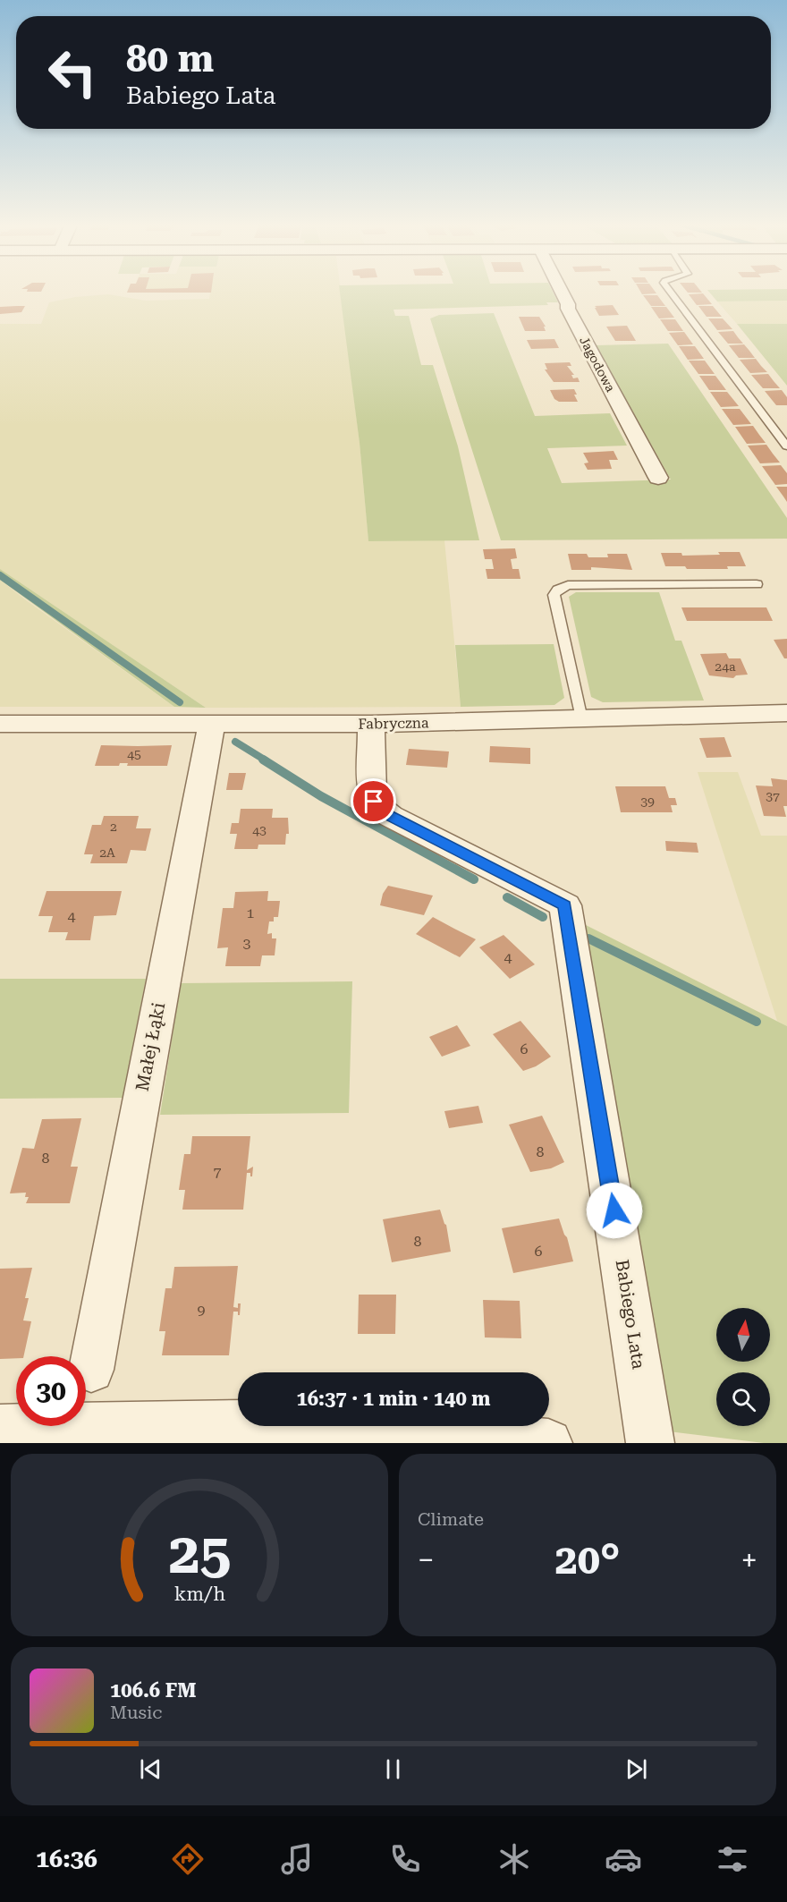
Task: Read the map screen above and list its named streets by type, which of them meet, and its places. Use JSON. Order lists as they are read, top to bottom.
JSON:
{
  "streets": {
    "street": [
      "Jagodowa",
      "Fabryczna",
      "Małej Łąki",
      "Babiego Lata"
    ]
  },
  "crossings": [
    ["Fabryczna", "Małej Łąki"],
    ["Fabryczna", "Babiego Lata"]
  ],
  "house_numbers": [
    "24a",
    "45",
    "37",
    "39",
    "2",
    "43",
    "2A",
    "1",
    "4",
    "3",
    "4",
    "6",
    "8",
    "8",
    "7",
    "8",
    "6",
    "9"
  ],
  "north": "top",
  "page": {
    "turn": ["80 m", "Babiego Lata"],
    "limit": "30",
    "trip": "16:37 · 1 min · 140 m",
    "tile": "Climate",
    "heat": ["−", "20°", "+"],
    "song": ["106.6 FM", "Music"],
    "tabs": "16:36",
    "gauge": ["25", "km/h"]
  }
}
